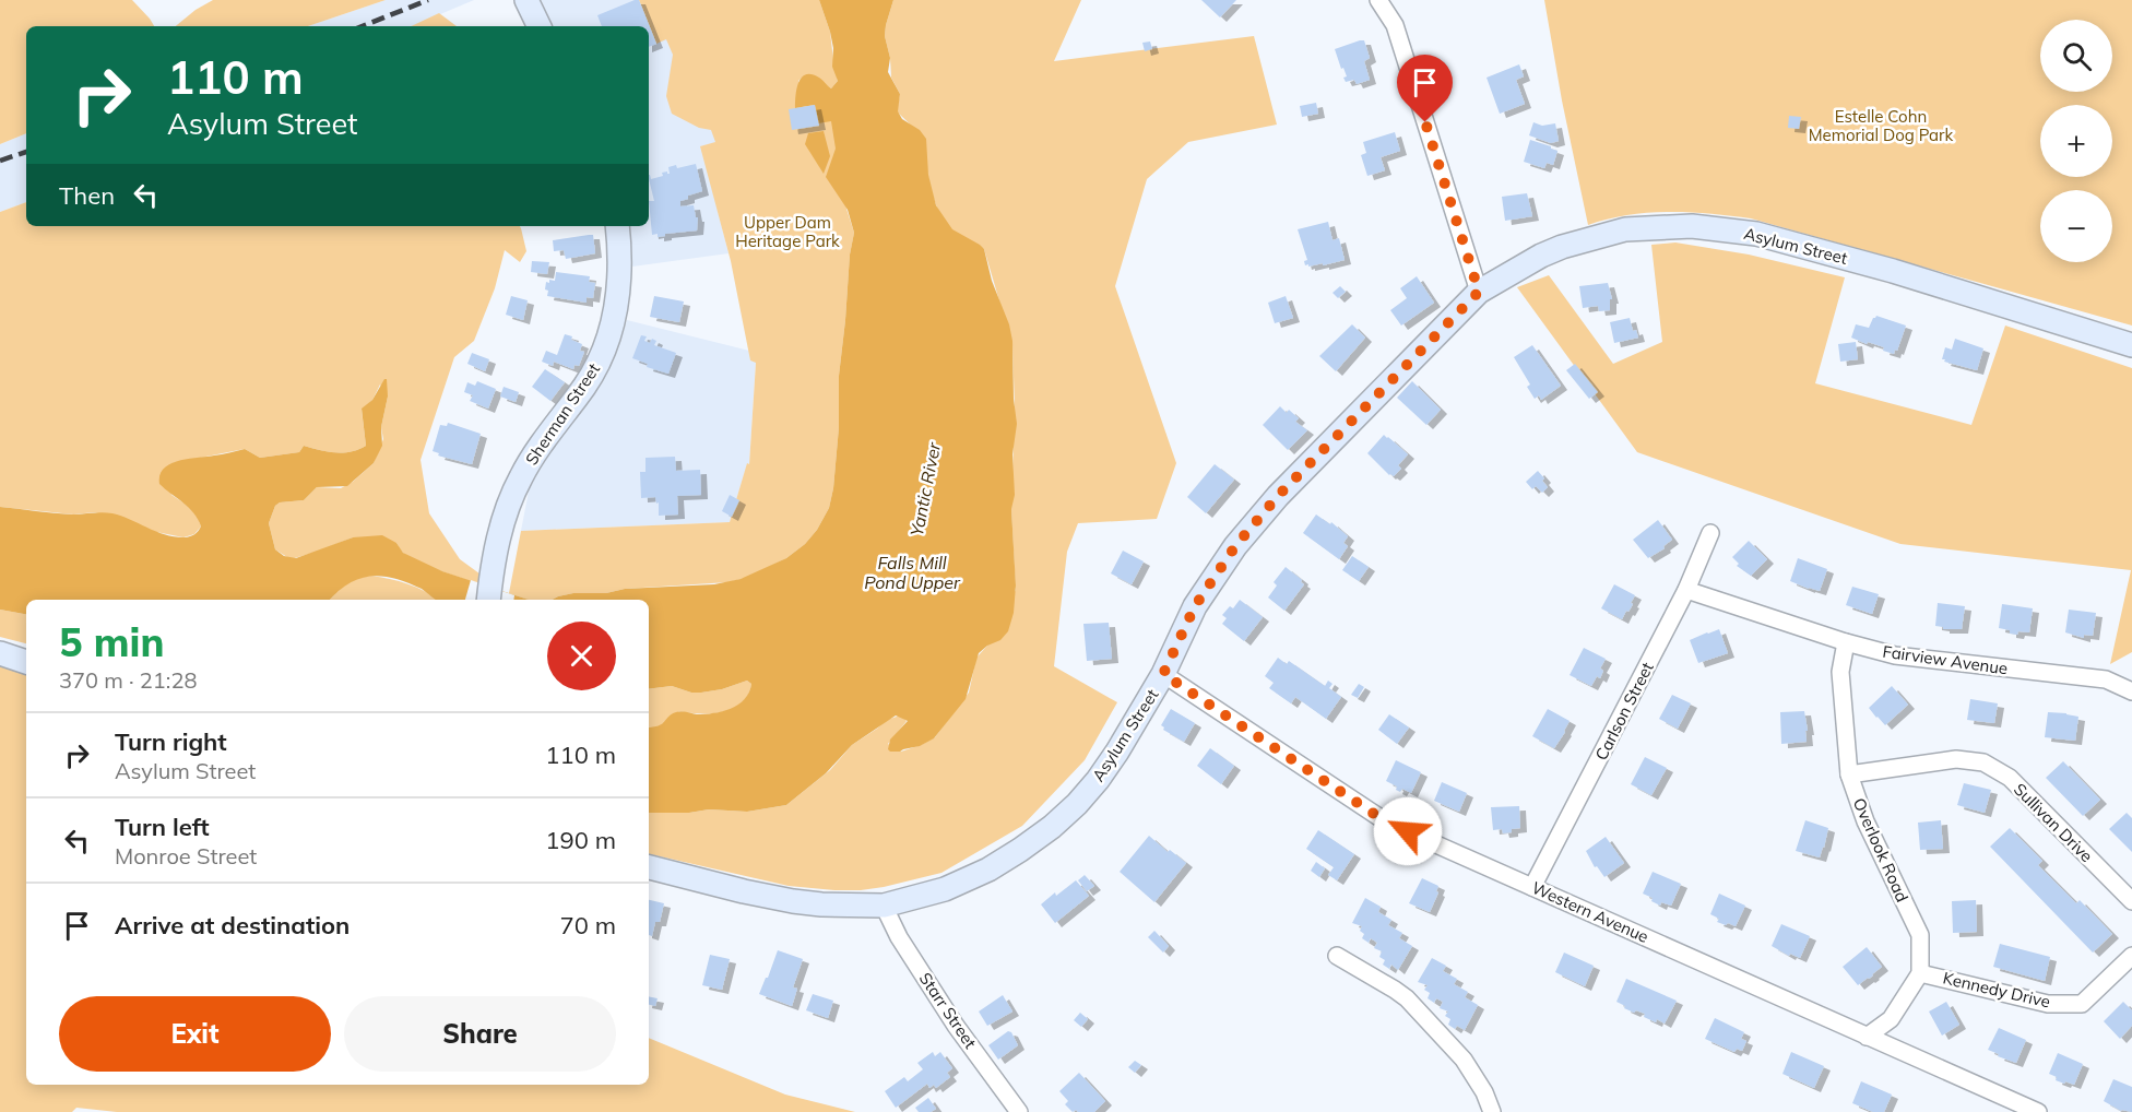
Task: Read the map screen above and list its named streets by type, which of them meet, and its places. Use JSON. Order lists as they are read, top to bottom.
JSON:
{
  "streets": {
    "street": [
      "Asylum Street",
      "Sherman Street",
      "Fairview Avenue",
      "Carlson Street",
      "Sullivan Drive",
      "Overlook Road",
      "Western Avenue",
      "Kennedy Drive",
      "Starr Street"
    ]
  },
  "crossings": [
    ["Asylum Street", "Western Avenue"],
    ["Asylum Street", "Starr Street"],
    ["Fairview Avenue", "Carlson Street"],
    ["Fairview Avenue", "Overlook Road"],
    ["Carlson Street", "Western Avenue"],
    ["Sullivan Drive", "Overlook Road"],
    ["Overlook Road", "Kennedy Drive"]
  ],
  "water": ["Yantic River", "Falls Mill Pond Upper"],
  "parks": ["Estelle Cohn Memorial Dog Park", "Upper Dam Heritage Park"],
  "page": {
    "map_buttons": ["+", "−"],
    "turn": ["110 m", "Asylum Street"],
    "then": "Then",
    "heading": ["5 min", "370 m · 21:28"],
    "list": [
      {
        "name": "Turn right",
        "note": "Asylum Street",
        "value": "110 m"
      },
      {
        "name": "Turn left",
        "note": "Monroe Street",
        "value": "190 m"
      },
      {
        "name": "Arrive at destination",
        "value": "70 m"
      }
    ],
    "buttons": ["Exit", "Share"]
  }
}
